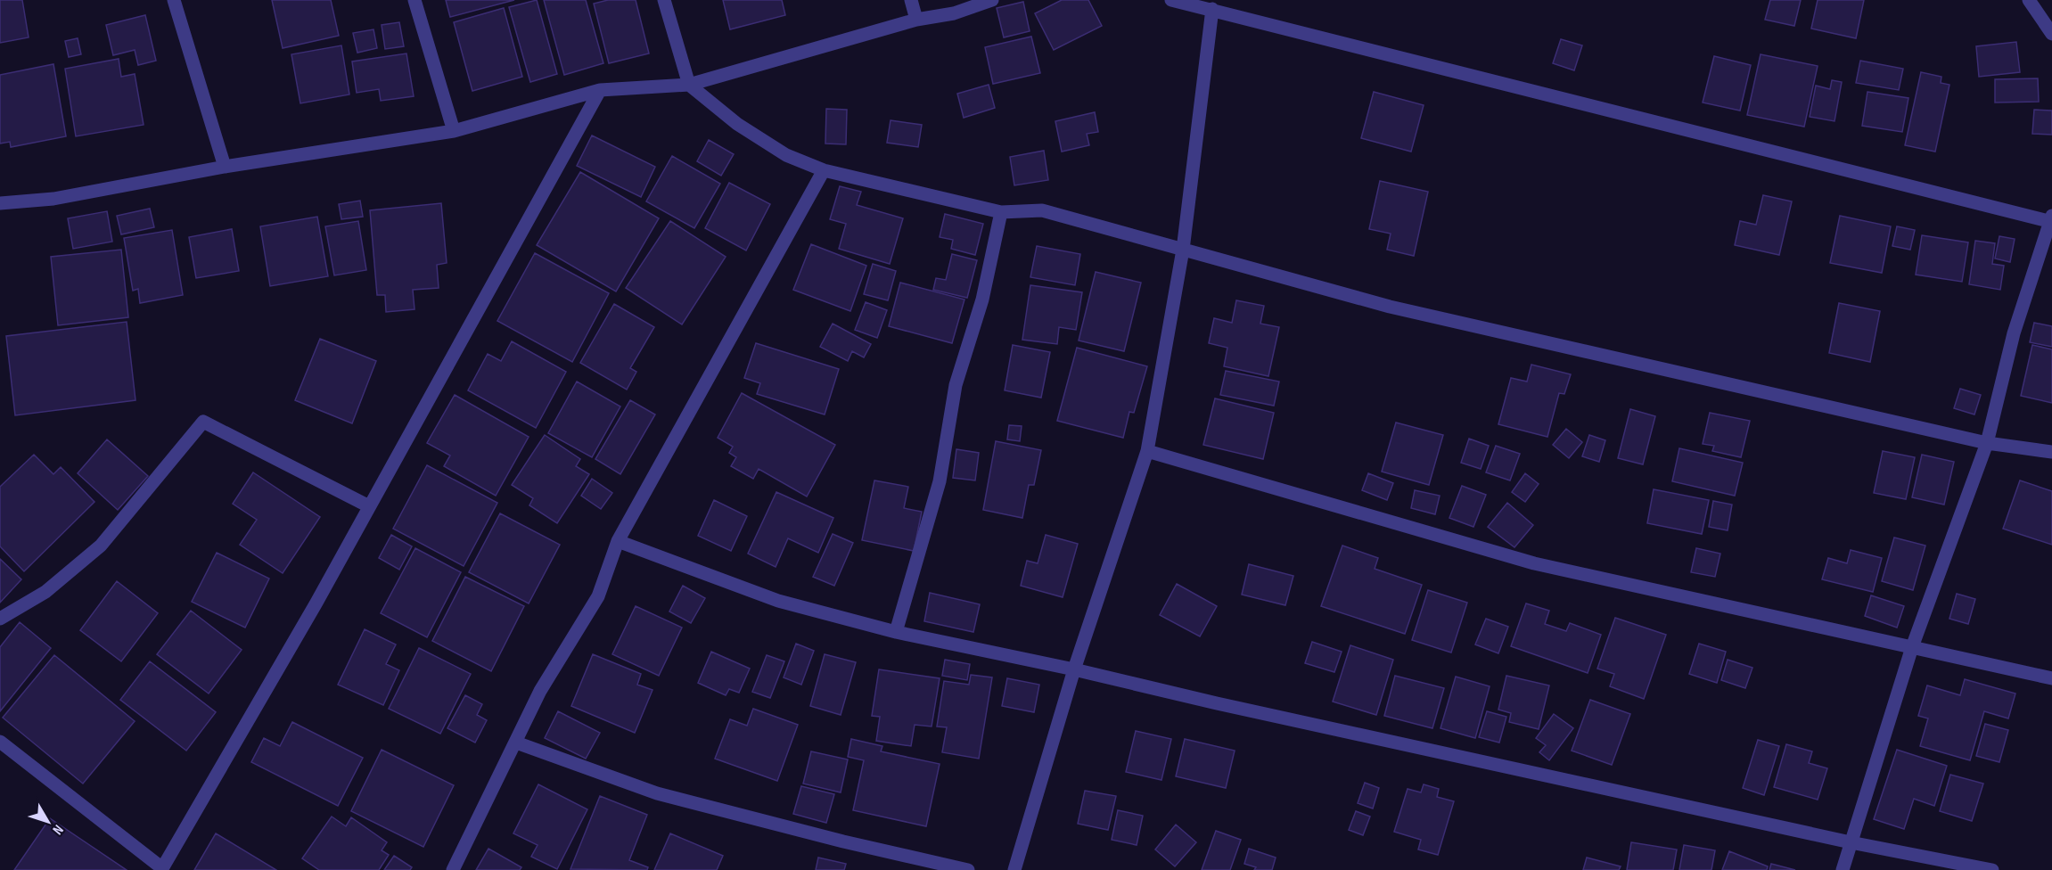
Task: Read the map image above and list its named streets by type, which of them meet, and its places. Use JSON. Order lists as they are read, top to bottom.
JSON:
{
  "north": "bottom right"
}
